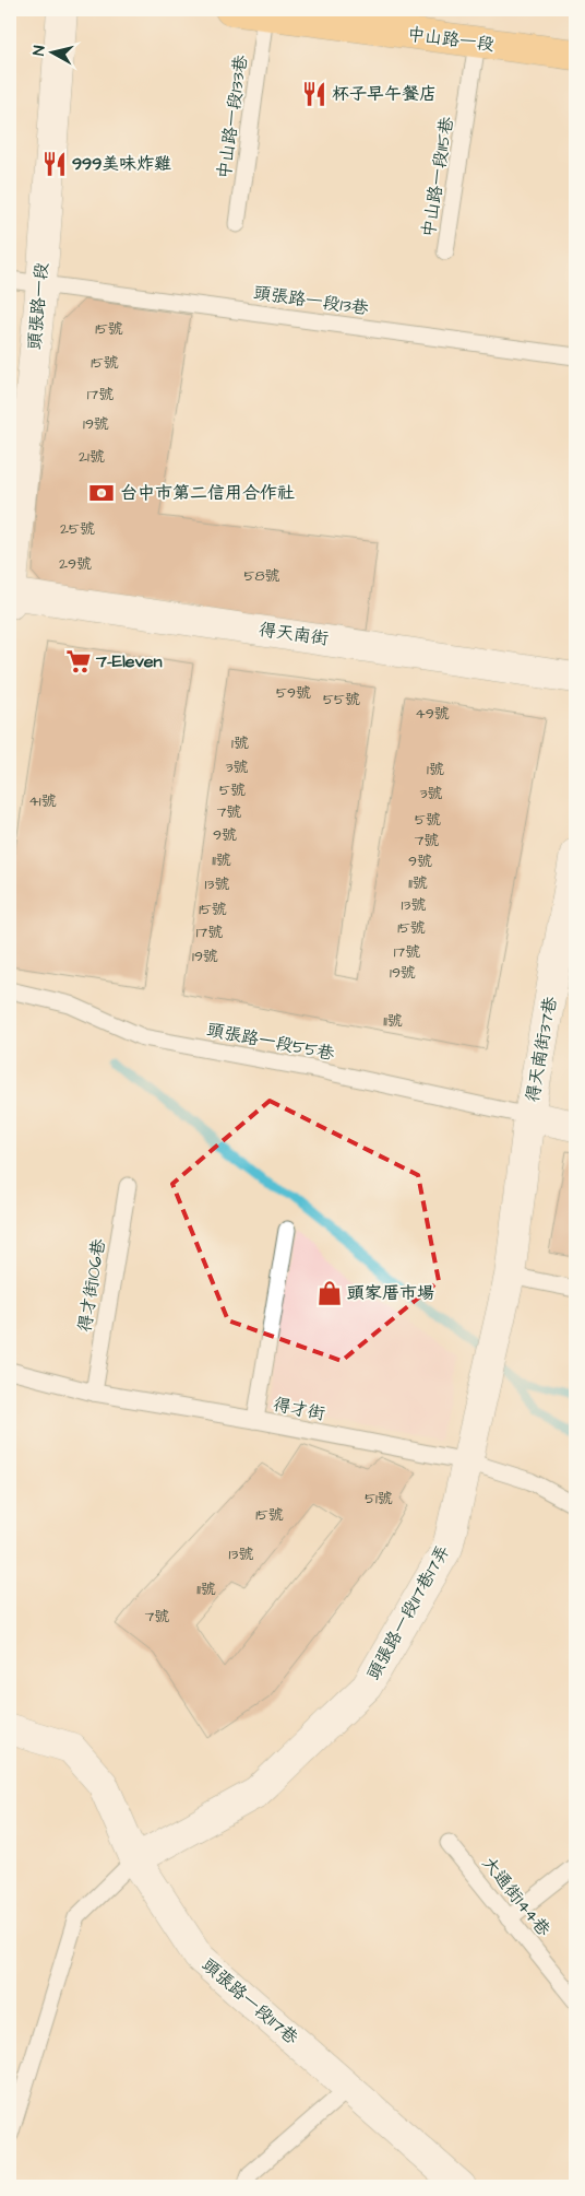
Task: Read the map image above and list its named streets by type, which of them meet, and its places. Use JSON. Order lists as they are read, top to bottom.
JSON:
{
  "streets": {
    "main road": ["中山路一段"],
    "street": [
      "頭張路一段",
      "得天南街",
      "得天南街37巷",
      "頭張路一段117巷17弄",
      "頭張路一段117巷"
    ],
    "lane": [
      "中山路一段133巷",
      "中山路一段115巷",
      "頭張路一段13巷",
      "頭張路一段55巷",
      "得才街106巷",
      "得才街",
      "大通街144巷"
    ]
  },
  "crossings": [
    ["中山路一段", "中山路一段133巷"],
    ["中山路一段", "中山路一段115巷"],
    ["頭張路一段13巷", "頭張路一段"],
    ["頭張路一段", "得天南街"],
    ["頭張路一段55巷", "得天南街37巷"],
    ["得天南街37巷", "頭張路一段117巷17弄"],
    ["得才街106巷", "得才街"],
    ["得才街", "頭張路一段117巷17弄"],
    ["頭張路一段117巷17弄", "頭張路一段117巷"]
  ],
  "places": {
    "restaurant": ["杯子早午餐店", "999美味炸雞"],
    "bank": ["台中市第二信用合作社"],
    "supermarket": ["7-Eleven"],
    "shop": ["頭家厝市場"]
  },
  "house_numbers": [
    "15號",
    "15號",
    "17號",
    "19號",
    "21號",
    "25號",
    "29號",
    "58號",
    "59號",
    "55號",
    "49號",
    "1號",
    "3號",
    "1號",
    "5號",
    "3號",
    "41號",
    "7號",
    "5號",
    "9號",
    "7號",
    "11號",
    "9號",
    "11號",
    "13號",
    "13號",
    "15號",
    "15號",
    "17號",
    "17號",
    "19號",
    "19號",
    "11號",
    "51號",
    "15號",
    "13號",
    "11號",
    "7號"
  ],
  "north": "left"
}
